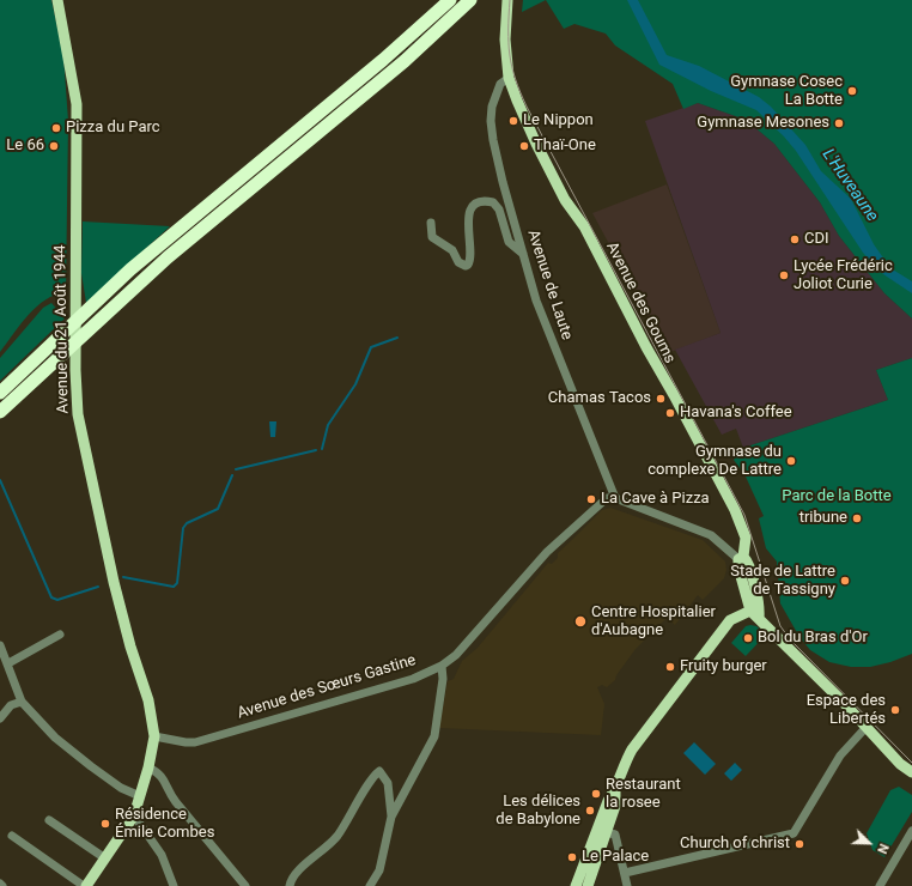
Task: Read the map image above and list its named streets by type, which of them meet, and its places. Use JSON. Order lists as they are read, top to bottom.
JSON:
{
  "streets": {
    "main road": ["Avenue des Goums", "Avenue du 21 Août 1944"],
    "street": ["Avenue de Laute", "Avenue des Sœurs Gastine"]
  },
  "crossings": [
    ["Avenue de Laute", "Avenue des Goums"],
    ["Avenue de Laute", "Avenue des Sœurs Gastine"],
    ["Avenue du 21 Août 1944", "Avenue des Sœurs Gastine"]
  ],
  "water": ["L'Huveaune"],
  "parks": ["Parc de la Botte"],
  "places": [
    "Gymnase Cosec La Botte",
    "Le Nippon",
    "Gymnase Mesones",
    "Pizza du Parc",
    "Le 66",
    "Thaï-One",
    "CDI",
    "Lycée Frédéric Joliot Curie",
    "Chamas Tacos",
    "Havana's Coffee",
    "Gymnase du complexe De Lattre",
    "La Cave à Pizza",
    "tribune",
    "Stade de Lattre de Tassigny",
    "Centre Hospitalier d'Aubagne",
    "Bol du Bras d'Or",
    "Fruity burger",
    "Espace des Libertés",
    "Restaurant la rosee",
    "Les délices de Babylone",
    "Résidence Émile Combes",
    "Church of christ",
    "Le Palace"
  ],
  "north": "bottom right"
}
